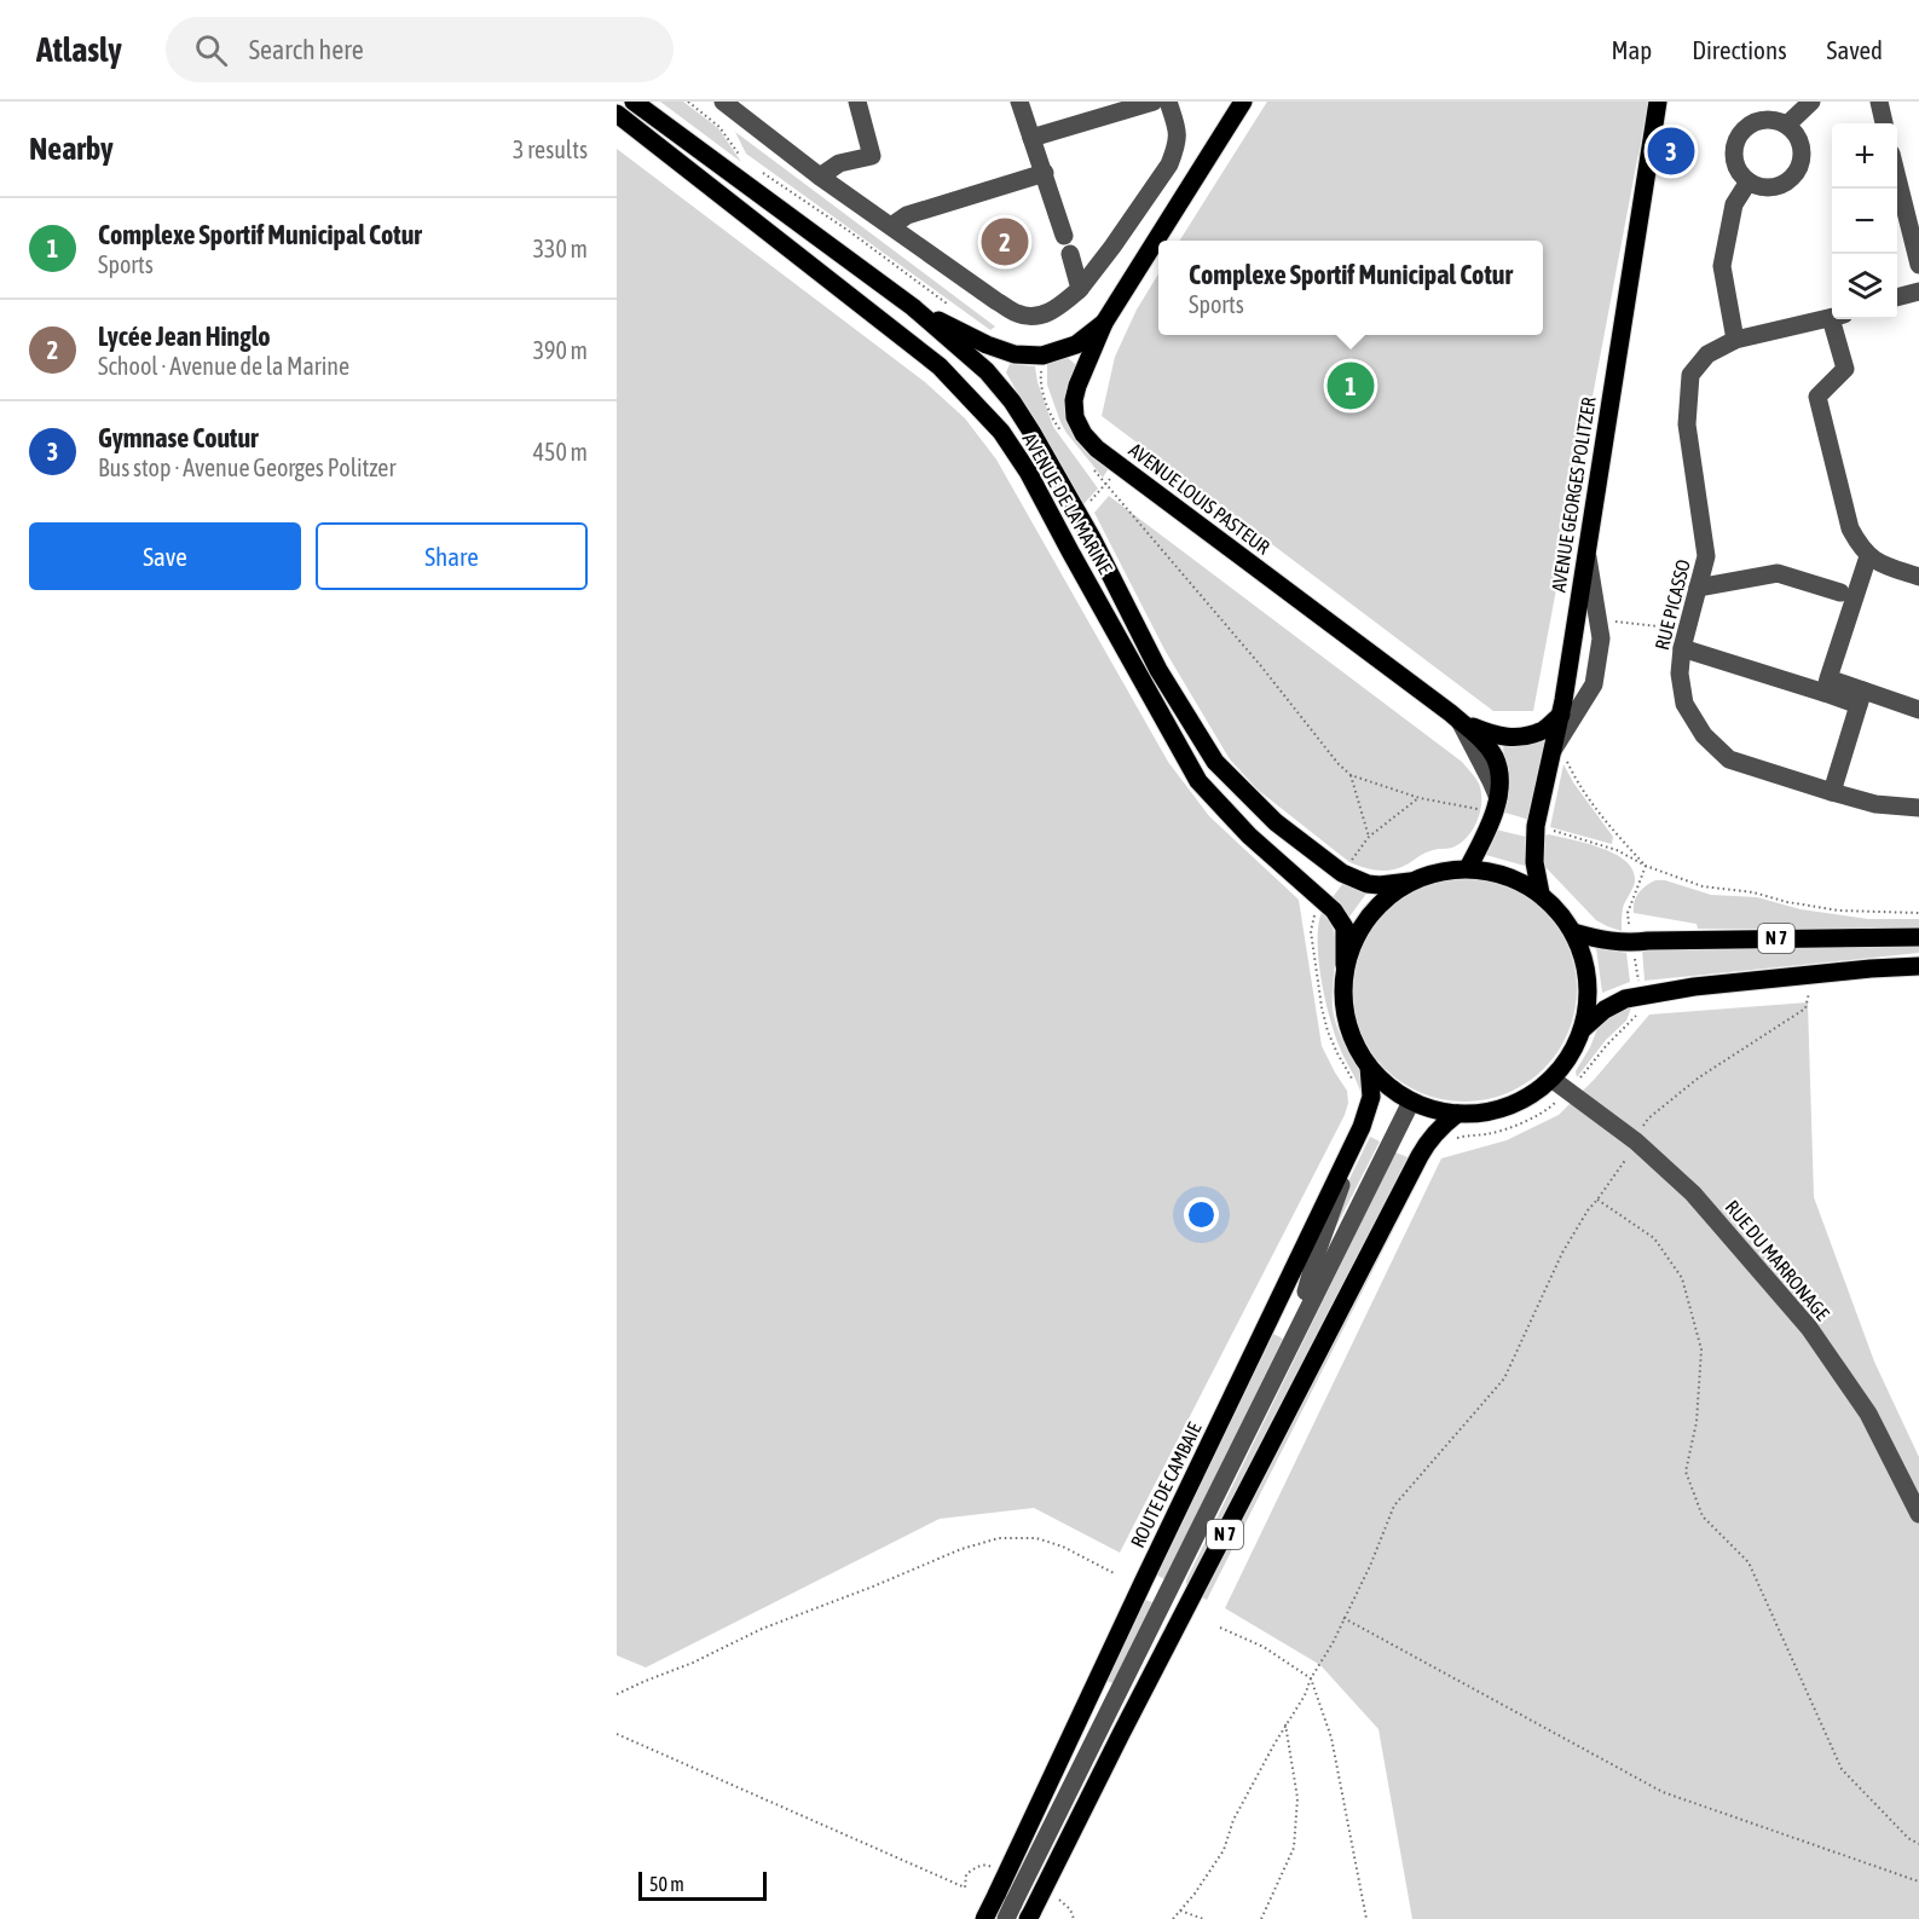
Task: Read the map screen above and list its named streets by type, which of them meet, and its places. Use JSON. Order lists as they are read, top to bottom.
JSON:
{
  "streets": {
    "main road": [
      "AVENUE GEORGES POLITZER",
      "AVENUE LOUIS PASTEUR",
      "AVENUE DE LA MARINE",
      "N 7",
      "ROUTE DE CAMBAIE"
    ],
    "street": ["RUE PICASSO", "RUE DU MARRONAGE"]
  },
  "crossings": [
    ["AVENUE GEORGES POLITZER", "AVENUE LOUIS PASTEUR"],
    ["AVENUE GEORGES POLITZER", "AVENUE DE LA MARINE"],
    ["AVENUE GEORGES POLITZER", "N 7"],
    ["AVENUE GEORGES POLITZER", "RUE DU MARRONAGE"],
    ["AVENUE GEORGES POLITZER", "ROUTE DE CAMBAIE"],
    ["AVENUE LOUIS PASTEUR", "AVENUE DE LA MARINE"],
    ["AVENUE LOUIS PASTEUR", "N 7"],
    ["AVENUE LOUIS PASTEUR", "RUE DU MARRONAGE"],
    ["AVENUE LOUIS PASTEUR", "ROUTE DE CAMBAIE"],
    ["AVENUE DE LA MARINE", "N 7"],
    ["AVENUE DE LA MARINE", "RUE DU MARRONAGE"],
    ["AVENUE DE LA MARINE", "ROUTE DE CAMBAIE"],
    ["N 7", "RUE DU MARRONAGE"],
    ["N 7", "ROUTE DE CAMBAIE"],
    ["RUE DU MARRONAGE", "ROUTE DE CAMBAIE"]
  ],
  "scale_bar": "50 m",
  "page": {
    "header": "Atlasly",
    "search": "Search here",
    "nav": ["Map", "Directions", "Saved"],
    "heading": ["Nearby", "3 results"],
    "map_buttons": ["+", "−"],
    "pins": ["3", "2", "1"],
    "list": [
      {
        "mark": "1",
        "name": "Complexe Sportif Municipal Cotur",
        "note": "Sports",
        "value": "330 m"
      },
      {
        "mark": "2",
        "name": "Lycée Jean Hinglo",
        "note": "School · Avenue de la Marine",
        "value": "390 m"
      },
      {
        "mark": "3",
        "name": "Gymnase Coutur",
        "note": "Bus stop · Avenue Georges Politzer",
        "value": "450 m"
      }
    ],
    "popup": ["Complexe Sportif Municipal Cotur", "Sports"],
    "buttons": ["Save", "Share"],
    "scale": "50 m"
  }
}
